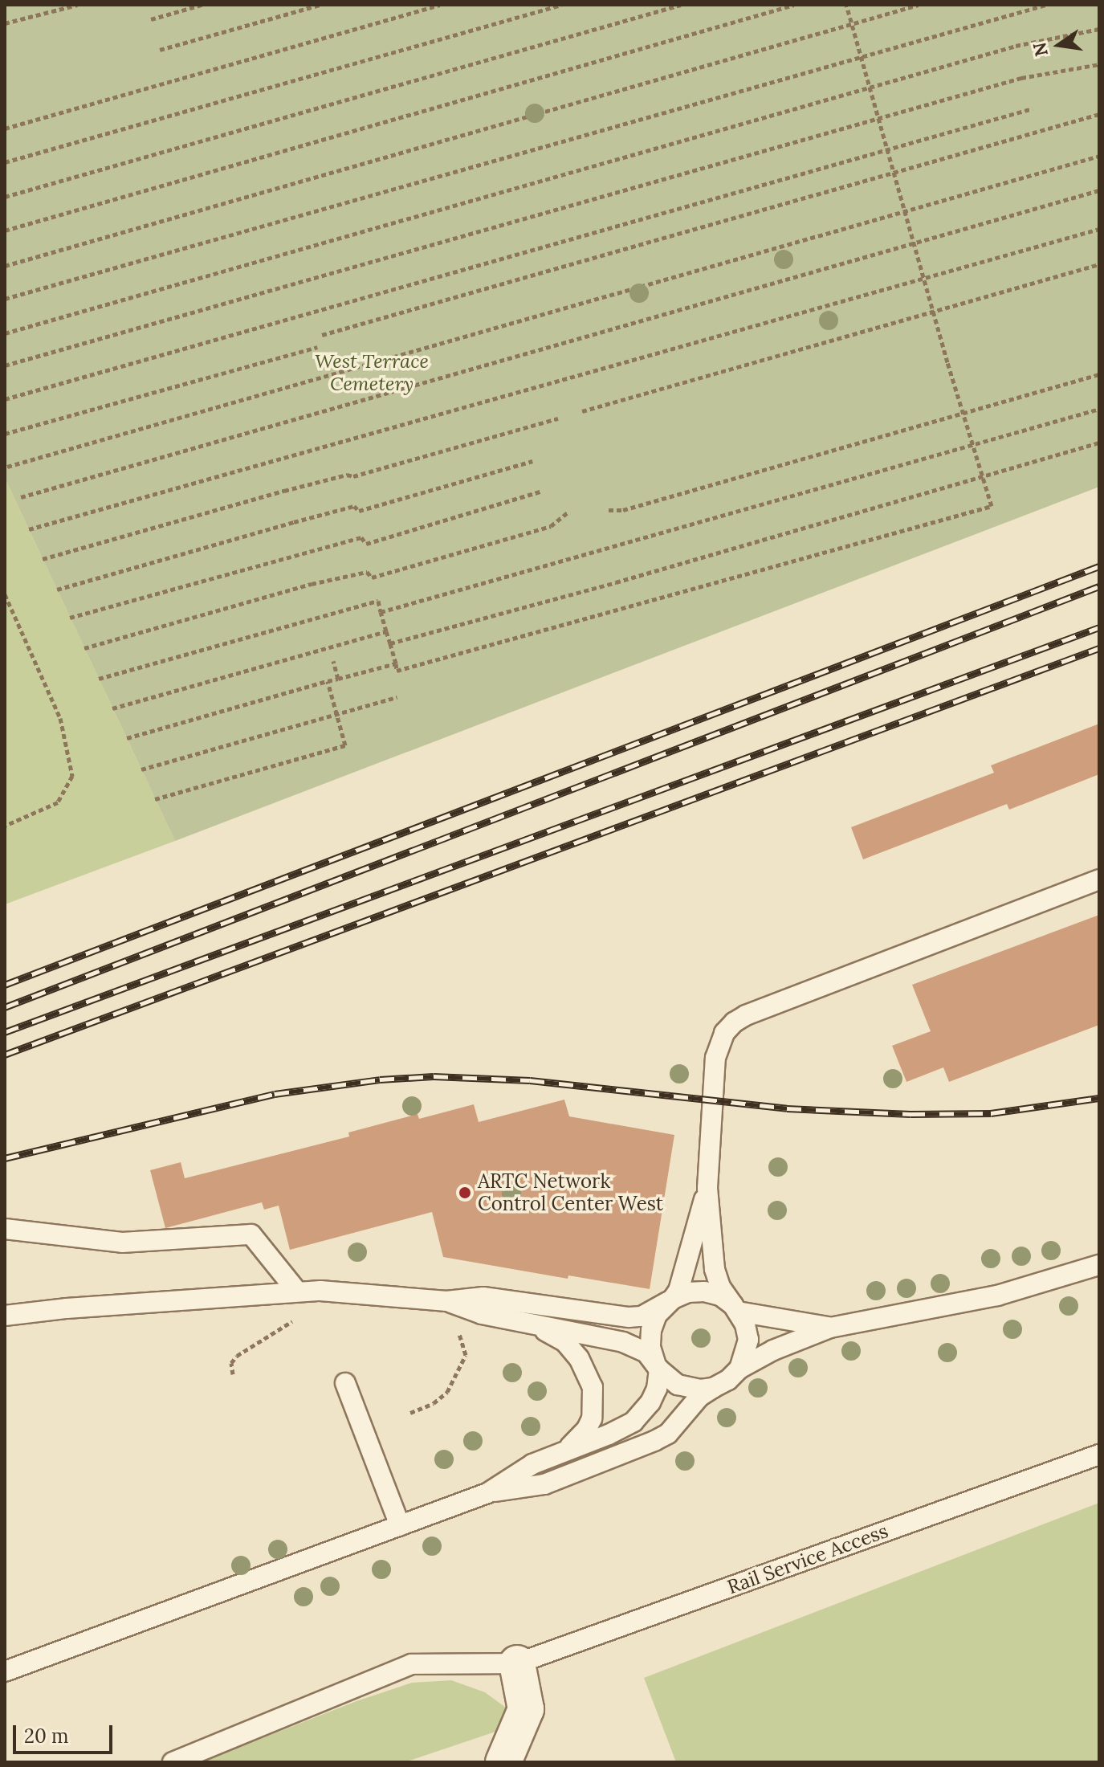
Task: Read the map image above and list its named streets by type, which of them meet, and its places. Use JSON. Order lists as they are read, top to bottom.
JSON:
{
  "streets": {
    "lane": ["Rail Service Access"]
  },
  "parks": ["West Terrace Cemetery"],
  "places": ["ARTC Network Control Center West"],
  "scale_bar": "20 m",
  "north": "left"
}
